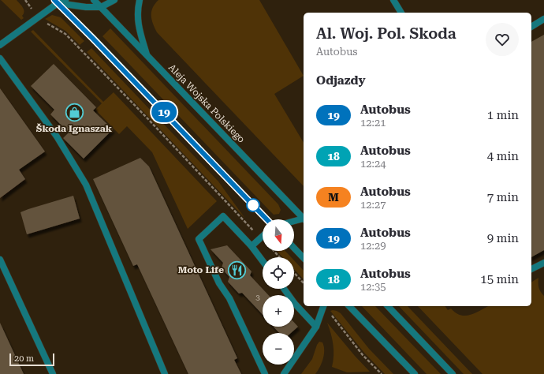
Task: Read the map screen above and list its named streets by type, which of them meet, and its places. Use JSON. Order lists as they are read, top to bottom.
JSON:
{
  "streets": {
    "street": ["Aleja Wojska Polskiego"]
  },
  "places": {
    "shop": ["Škoda Ignaszak"],
    "restaurant": ["Moto Life"]
  },
  "lines": ["bus line 19"],
  "house_numbers": ["3"],
  "scale_bar": "20 m",
  "north": "bottom",
  "page": {
    "on_map": "19",
    "heading": [
      ["Al. Woj. Pol. Skoda", "Autobus"],
      "Odjazdy"
    ],
    "list": [
      {
        "mark": "19",
        "name": "Autobus",
        "note": "12:21",
        "value": "1 min"
      },
      {
        "mark": "18",
        "name": "Autobus",
        "note": "12:24",
        "value": "4 min"
      },
      {
        "mark": "M",
        "name": "Autobus",
        "note": "12:27",
        "value": "7 min"
      },
      {
        "mark": "19",
        "name": "Autobus",
        "note": "12:29",
        "value": "9 min"
      },
      {
        "mark": "18",
        "name": "Autobus",
        "note": "12:35",
        "value": "15 min"
      }
    ],
    "map_buttons": ["+", "−"],
    "scale": "20 m"
  }
}
